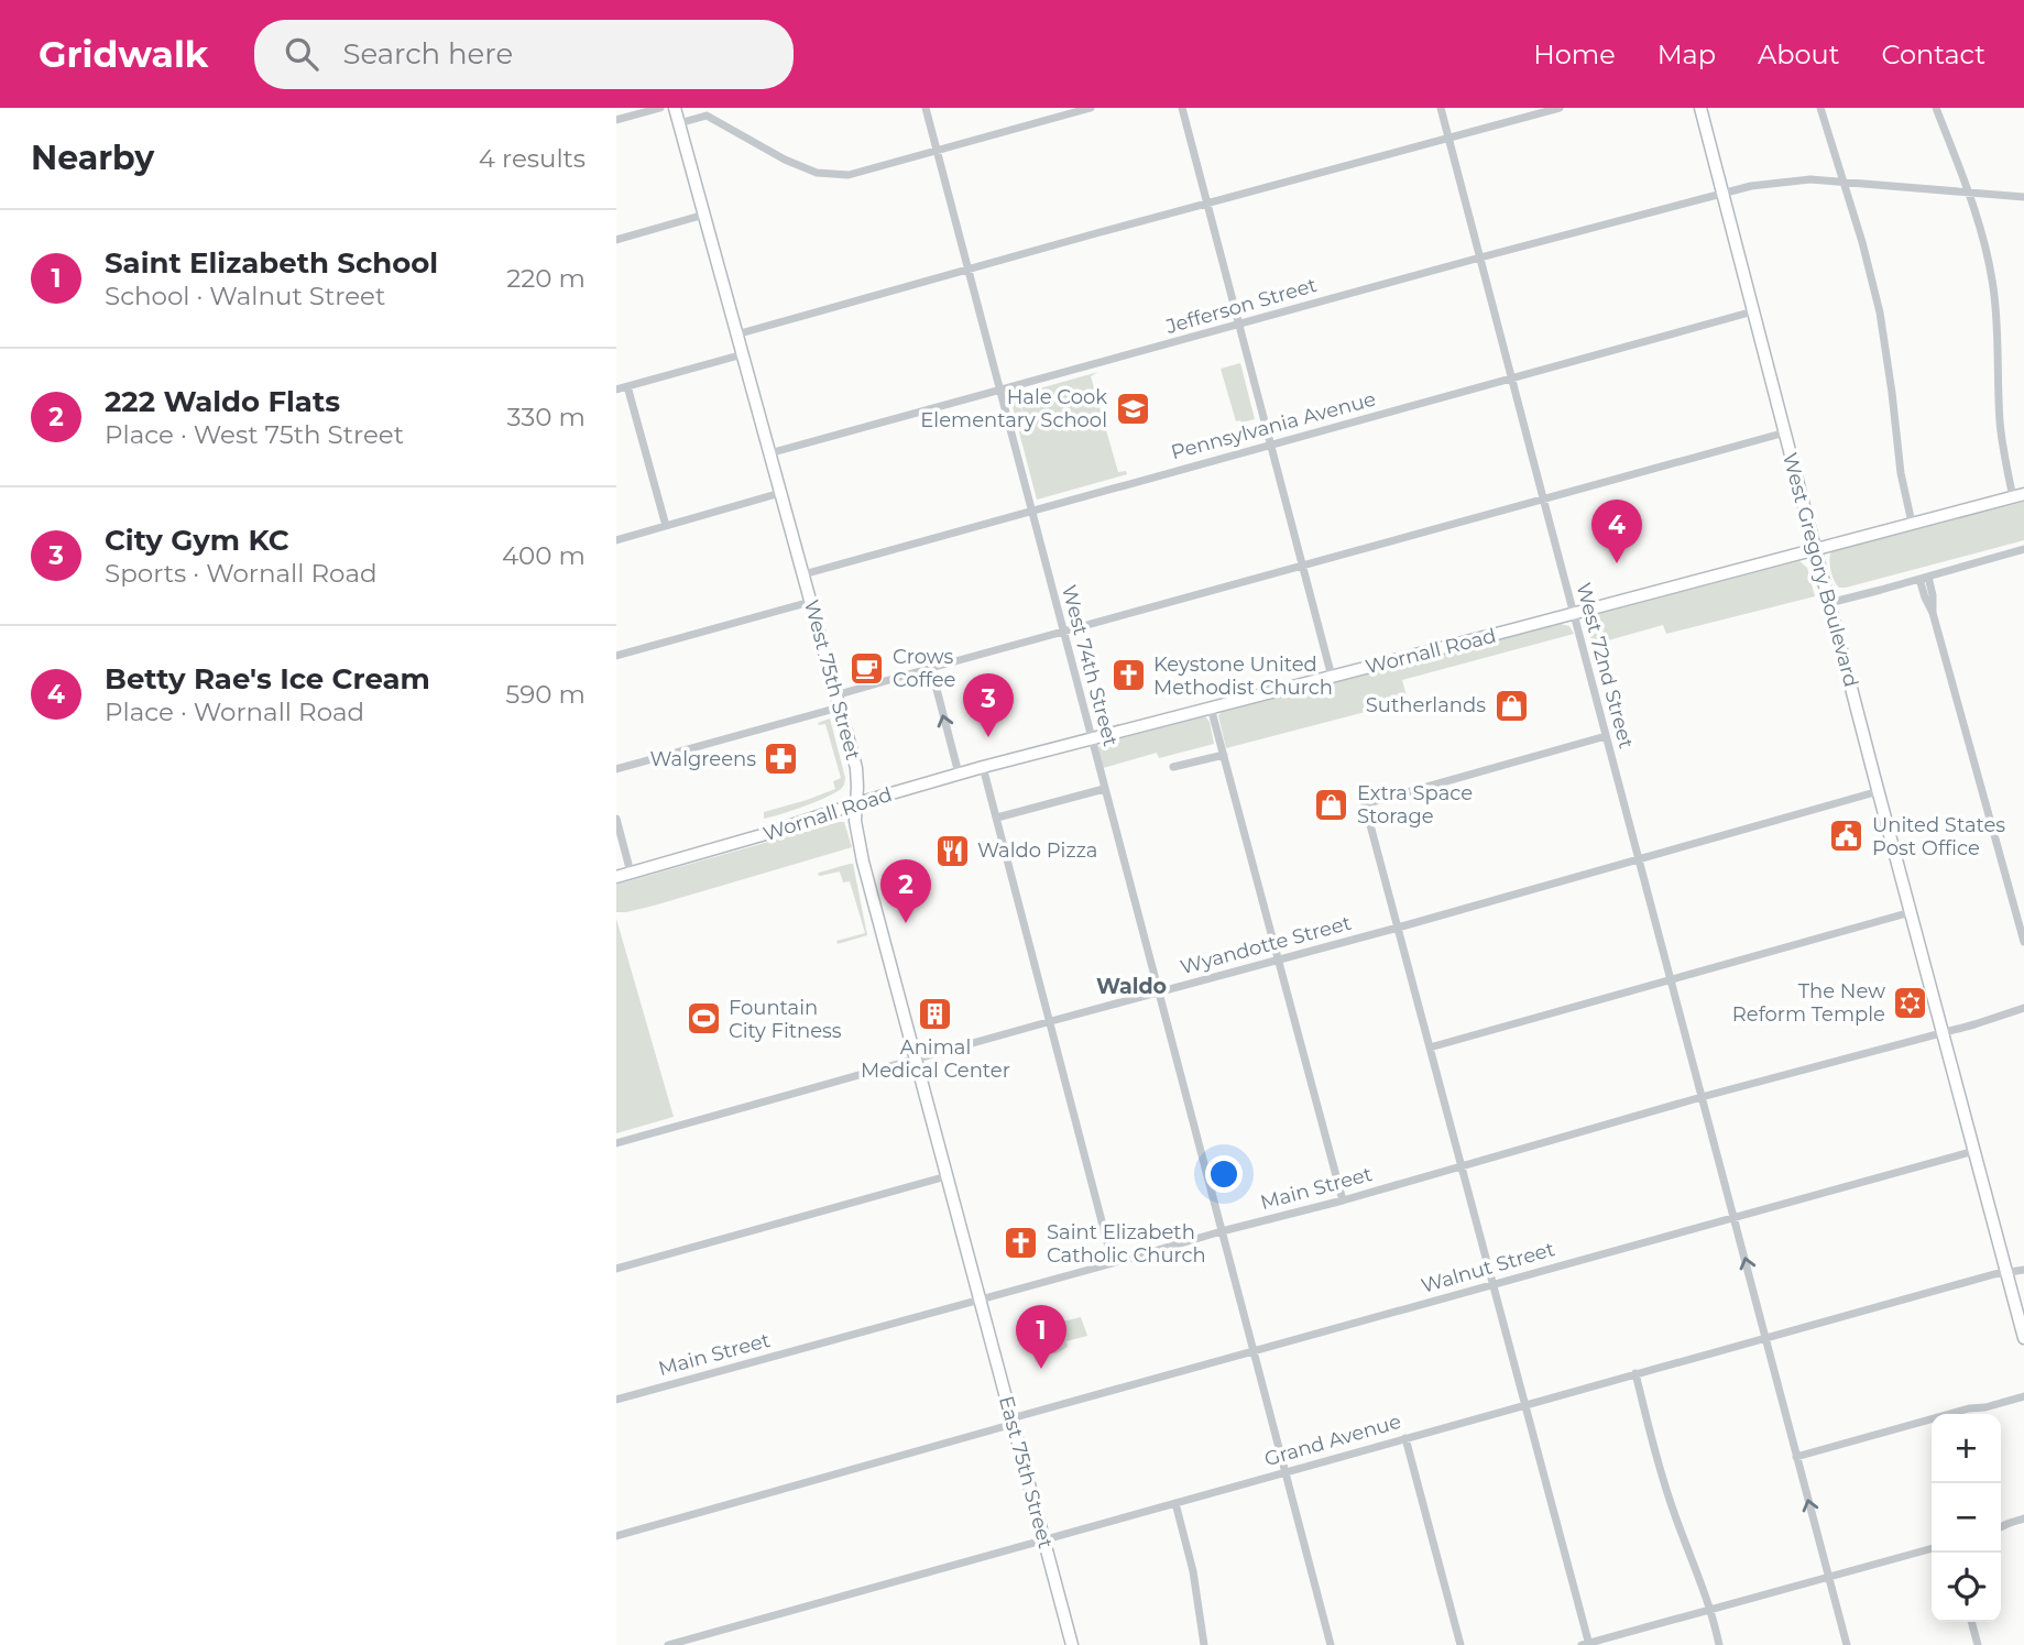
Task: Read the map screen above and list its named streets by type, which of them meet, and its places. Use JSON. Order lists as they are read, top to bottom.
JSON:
{
  "streets": {
    "main road": [
      "West Gregory Boulevard",
      "Wornall Road",
      "West 75th Street",
      "East 75th Street"
    ],
    "street": [
      "Jefferson Street",
      "Pennsylvania Avenue",
      "West 74th Street",
      "West 72nd Street",
      "Wyandotte Street",
      "Main Street",
      "Walnut Street",
      "Grand Avenue"
    ]
  },
  "crossings": [
    ["Jefferson Street", "West Gregory Boulevard"],
    ["Jefferson Street", "West 74th Street"],
    ["Jefferson Street", "West 72nd Street"],
    ["Jefferson Street", "West 75th Street"],
    ["Pennsylvania Avenue", "West Gregory Boulevard"],
    ["Pennsylvania Avenue", "West 74th Street"],
    ["Pennsylvania Avenue", "West 72nd Street"],
    ["Pennsylvania Avenue", "West 75th Street"],
    ["West Gregory Boulevard", "Wornall Road"],
    ["West Gregory Boulevard", "Wyandotte Street"],
    ["West Gregory Boulevard", "Main Street"],
    ["West Gregory Boulevard", "Walnut Street"],
    ["West Gregory Boulevard", "Grand Avenue"],
    ["Wornall Road", "West 74th Street"],
    ["Wornall Road", "West 72nd Street"],
    ["Wornall Road", "West 75th Street"],
    ["West 74th Street", "Wyandotte Street"],
    ["West 74th Street", "Main Street"],
    ["West 74th Street", "Walnut Street"],
    ["West 74th Street", "Grand Avenue"],
    ["West 72nd Street", "Wyandotte Street"],
    ["West 72nd Street", "Main Street"],
    ["West 72nd Street", "Walnut Street"],
    ["West 72nd Street", "Grand Avenue"],
    ["West 75th Street", "Wyandotte Street"],
    ["West 75th Street", "Main Street"],
    ["West 75th Street", "East 75th Street"],
    ["Main Street", "East 75th Street"],
    ["Walnut Street", "East 75th Street"],
    ["Grand Avenue", "East 75th Street"]
  ],
  "districts": ["Waldo"],
  "places": {
    "school or university": ["Hale Cook Elementary School"],
    "cafe": ["Crows Coffee"],
    "church": ["Keystone United Methodist Church", "Saint Elizabeth Catholic Church"],
    "shop": ["Sutherlands", "Extra Space Storage"],
    "pharmacy": ["Walgreens"],
    "public building": ["United States Post Office"],
    "restaurant": ["Waldo Pizza"],
    "synagogue": ["The New Reform Temple"],
    "building": ["Animal Medical Center"],
    "sports": ["Fountain City Fitness"]
  },
  "page": {
    "header": "Gridwalk",
    "search": "Search here",
    "nav": [
      "Home",
      "Map",
      "About",
      "Contact"
    ],
    "heading": ["Nearby", "4 results"],
    "list": [
      {
        "mark": "1",
        "name": "Saint Elizabeth School",
        "note": "School · Walnut Street",
        "value": "220 m"
      },
      {
        "mark": "2",
        "name": "222 Waldo Flats",
        "note": "Place · West 75th Street",
        "value": "330 m"
      },
      {
        "mark": "3",
        "name": "City Gym KC",
        "note": "Sports · Wornall Road",
        "value": "400 m"
      },
      {
        "mark": "4",
        "name": "Betty Rae's Ice Cream",
        "note": "Place · Wornall Road",
        "value": "590 m"
      }
    ],
    "pins": [
      "4",
      "3",
      "2",
      "1"
    ],
    "map_buttons": ["+", "−"]
  }
}
